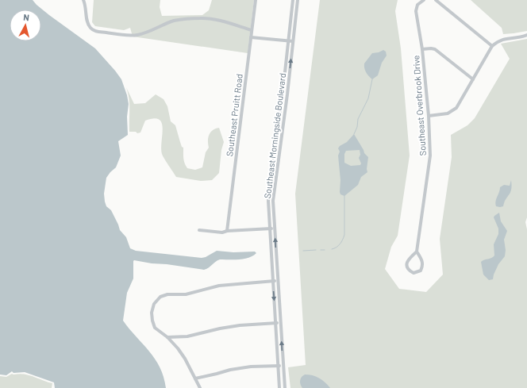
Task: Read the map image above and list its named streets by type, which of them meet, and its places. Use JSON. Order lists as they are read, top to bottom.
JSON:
{
  "streets": {
    "street": ["Southeast Overbrook Drive", "Southeast Pruitt Road", "Southeast Morningside Boulevard"]
  },
  "north": "top"
}
